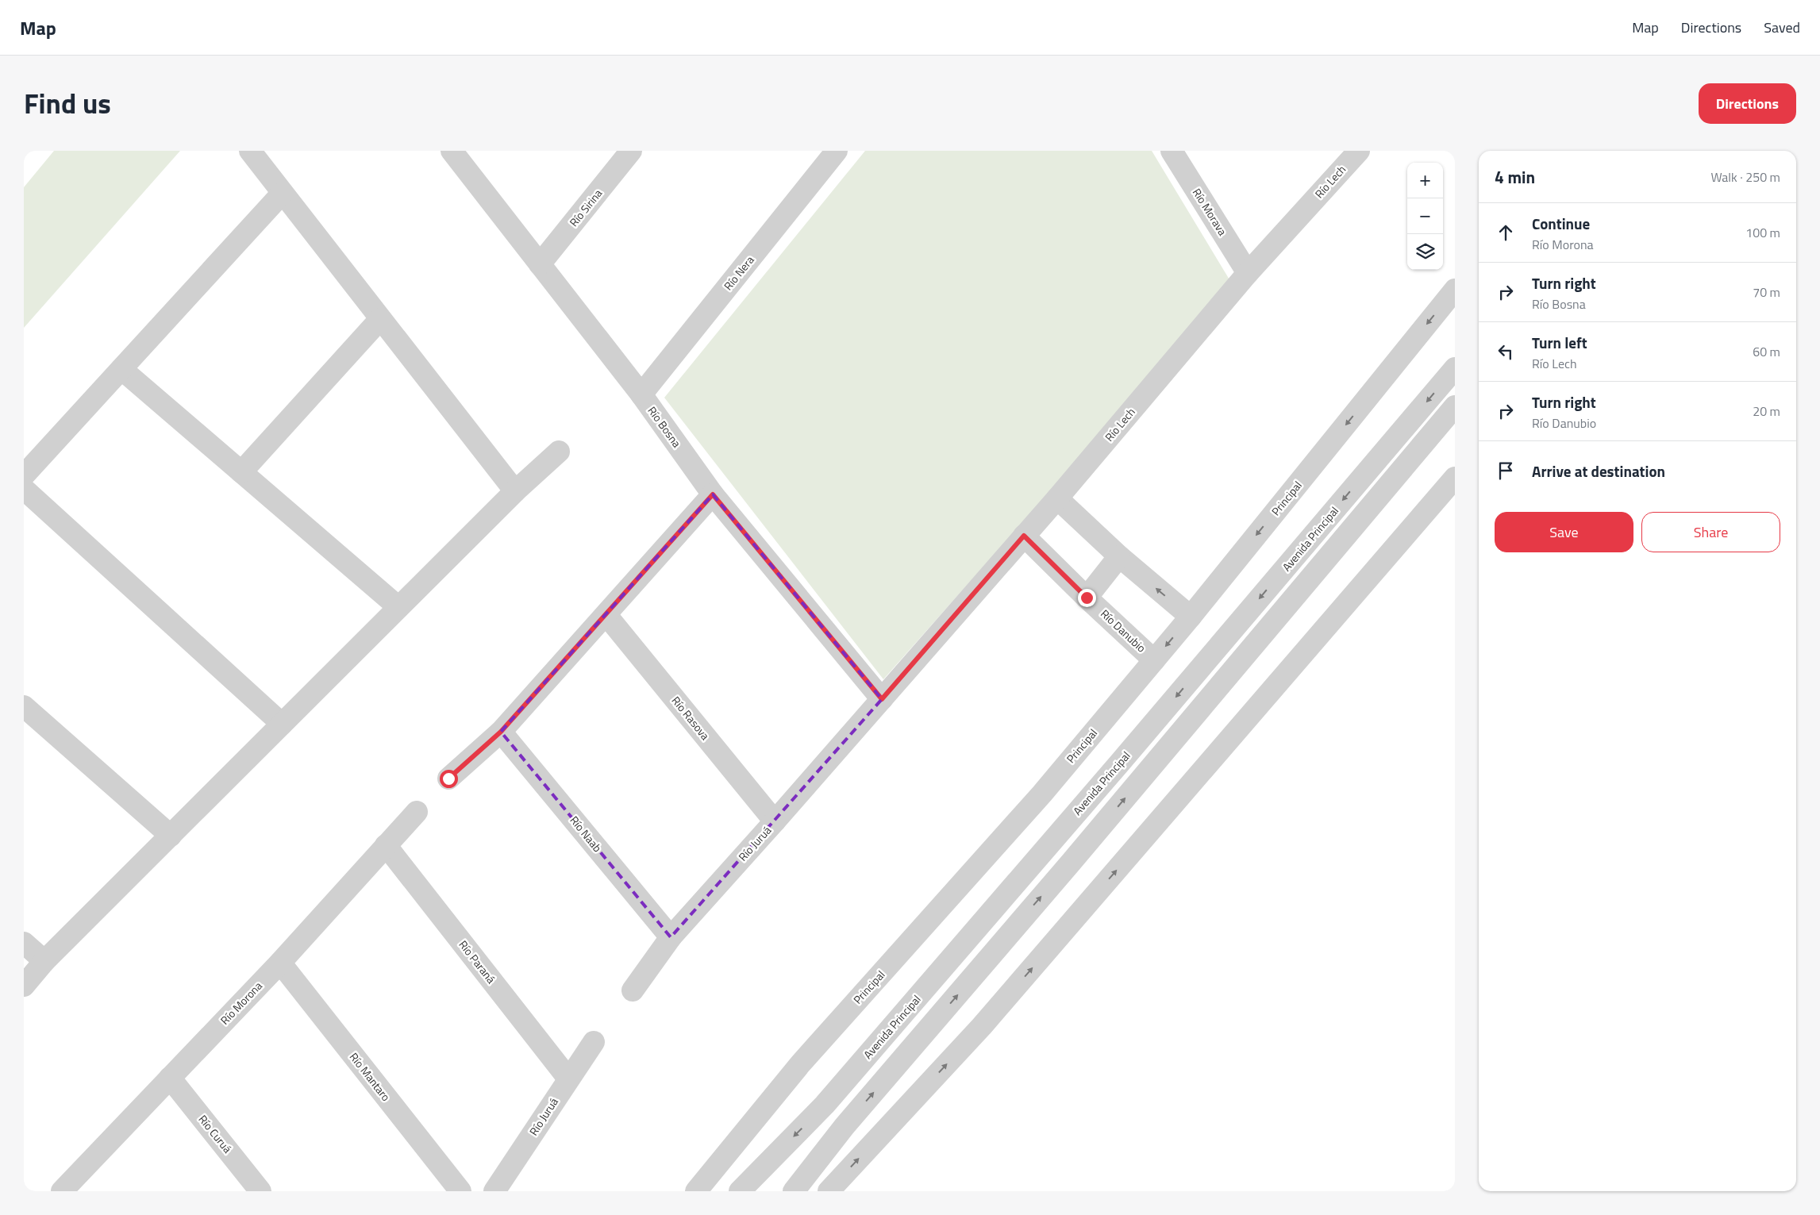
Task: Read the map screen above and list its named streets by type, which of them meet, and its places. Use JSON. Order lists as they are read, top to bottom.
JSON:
{
  "streets": {
    "street": [
      "Río Lech",
      "Río Sirina",
      "Río Morava",
      "Río Nera",
      "Río Bosna",
      "Principal",
      "Avenida Principal",
      "Río Danubio",
      "Río Rasova",
      "Río Naab",
      "Río Juruá",
      "Río Paraná",
      "Río Morona",
      "Río Mantaro",
      "Río Curuá"
    ]
  },
  "crossings": [
    ["Río Lech", "Río Morava"],
    ["Río Lech", "Río Bosna"],
    ["Río Lech", "Río Danubio"],
    ["Río Lech", "Río Juruá"],
    ["Río Sirina", "Río Bosna"],
    ["Río Nera", "Río Bosna"],
    ["Río Bosna", "Río Juruá"],
    ["Principal", "Río Danubio"],
    ["Río Rasova", "Río Juruá"],
    ["Río Naab", "Río Juruá"],
    ["Río Juruá", "Río Paraná"],
    ["Río Paraná", "Río Morona"],
    ["Río Morona", "Río Mantaro"],
    ["Río Morona", "Río Curuá"]
  ],
  "page": {
    "header": "Map",
    "nav": ["Map", "Directions", "Saved"],
    "title": "Find us",
    "buttons": [
      "Directions",
      ["Save", "Share"]
    ],
    "heading": ["4 min", "Walk · 250 m"],
    "map_buttons": ["+", "−"],
    "list": [
      ["Continue", "Río Morona", "100 m"],
      ["Turn right", "Río Bosna", "70 m"],
      ["Turn left", "Río Lech", "60 m"],
      ["Turn right", "Río Danubio", "20 m"],
      "Arrive at destination"
    ]
  }
}
